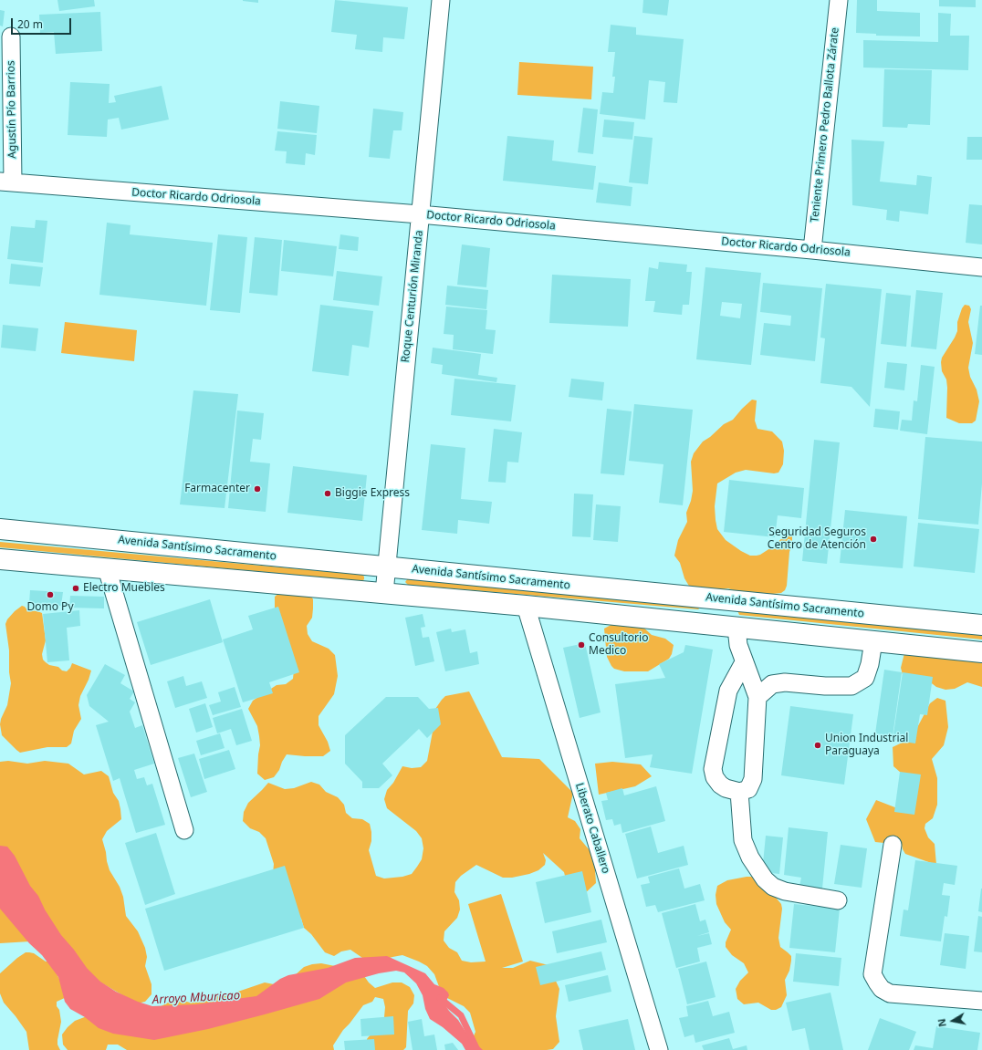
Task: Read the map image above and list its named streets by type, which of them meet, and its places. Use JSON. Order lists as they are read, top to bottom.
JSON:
{
  "streets": {
    "main road": ["Avenida Santísimo Sacramento"],
    "street": [
      "Agustín Pío Barrios",
      "Teniente Primero Pedro Ballota Zárate",
      "Doctor Ricardo Odriosola",
      "Roque Centurión Miranda",
      "Liberato Caballero"
    ]
  },
  "crossings": [
    ["Agustín Pío Barrios", "Doctor Ricardo Odriosola"],
    ["Teniente Primero Pedro Ballota Zárate", "Doctor Ricardo Odriosola"],
    ["Doctor Ricardo Odriosola", "Roque Centurión Miranda"],
    ["Roque Centurión Miranda", "Avenida Santísimo Sacramento"]
  ],
  "water": ["Arroyo Mburicao"],
  "places": [
    "Farmacenter",
    "Biggie Express",
    "Seguridad Seguros Centro de Atención",
    "Electro Muebles",
    "Domo Py",
    "Consultorio Medico",
    "Union Industrial Paraguaya"
  ],
  "scale_bar": "20 m",
  "north": "left"
}
